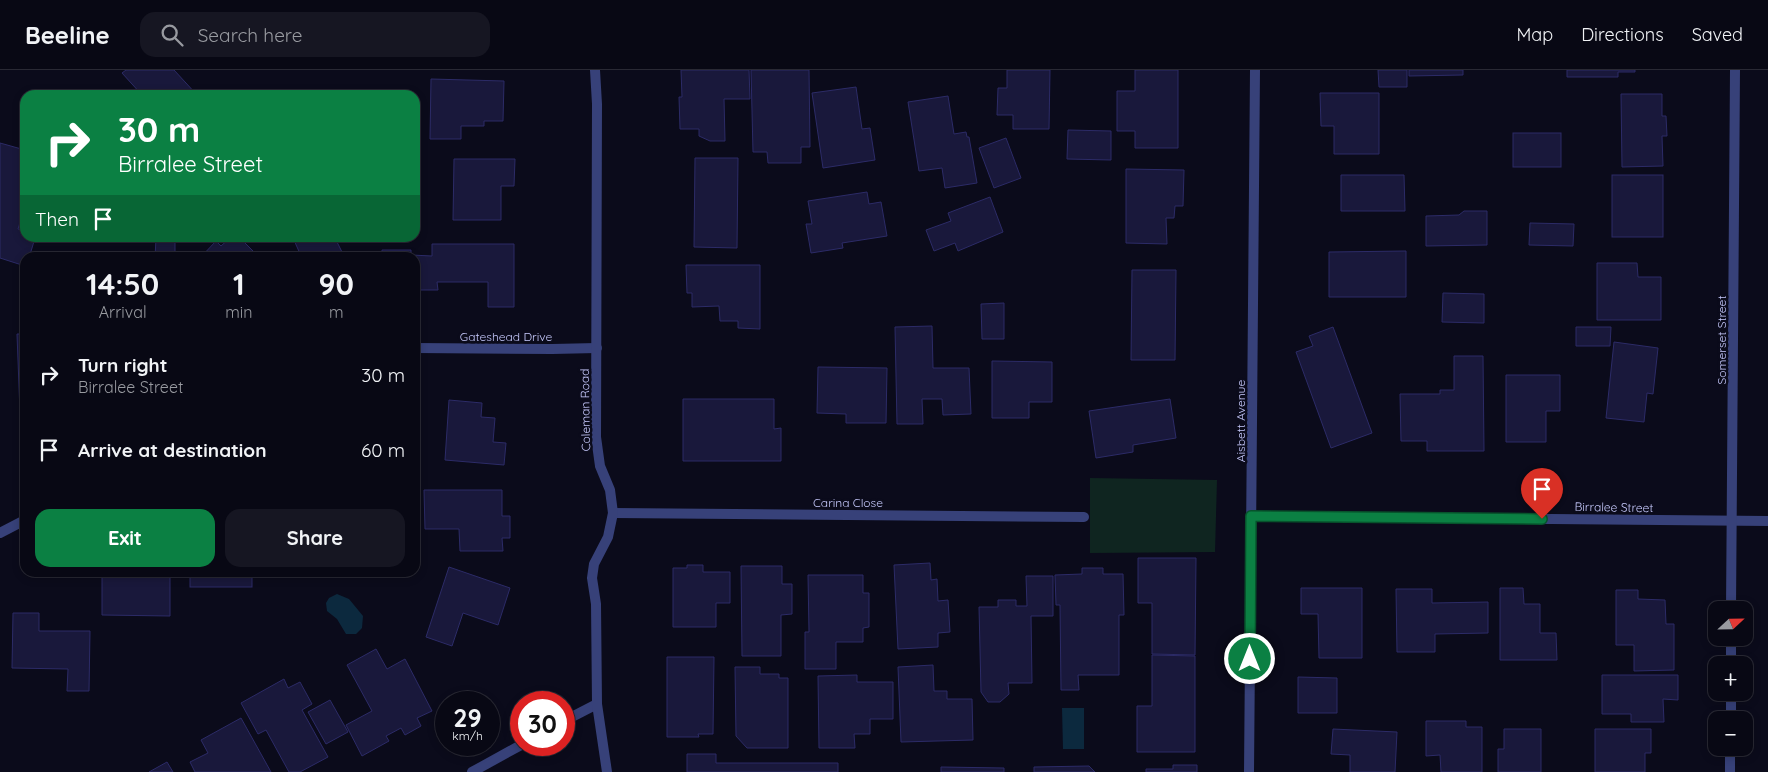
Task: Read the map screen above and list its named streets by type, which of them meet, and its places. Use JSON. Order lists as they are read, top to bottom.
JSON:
{
  "streets": {
    "street": [
      "Gateshead Drive",
      "Somerset Street",
      "Coleman Road",
      "Aisbett Avenue",
      "Carina Close",
      "Birralee Street"
    ]
  },
  "crossings": [
    ["Gateshead Drive", "Coleman Road"],
    ["Somerset Street", "Birralee Street"],
    ["Coleman Road", "Carina Close"],
    ["Aisbett Avenue", "Birralee Street"]
  ],
  "north": "right",
  "page": {
    "header": "Beeline",
    "search": "Search here",
    "nav": ["Map", "Directions", "Saved"],
    "turn": ["30 m", "Birralee Street"],
    "then": "Then",
    "eta": [
      "14:50",
      "Arrival",
      "1",
      "min",
      "90",
      "m"
    ],
    "list": [
      {
        "name": "Turn right",
        "note": "Birralee Street",
        "value": "30 m"
      },
      {
        "name": "Arrive at destination",
        "value": "60 m"
      }
    ],
    "buttons": ["Exit", "Share"],
    "map_buttons": ["+", "−"],
    "speed": "29 km/h",
    "limit": "30"
  }
}
